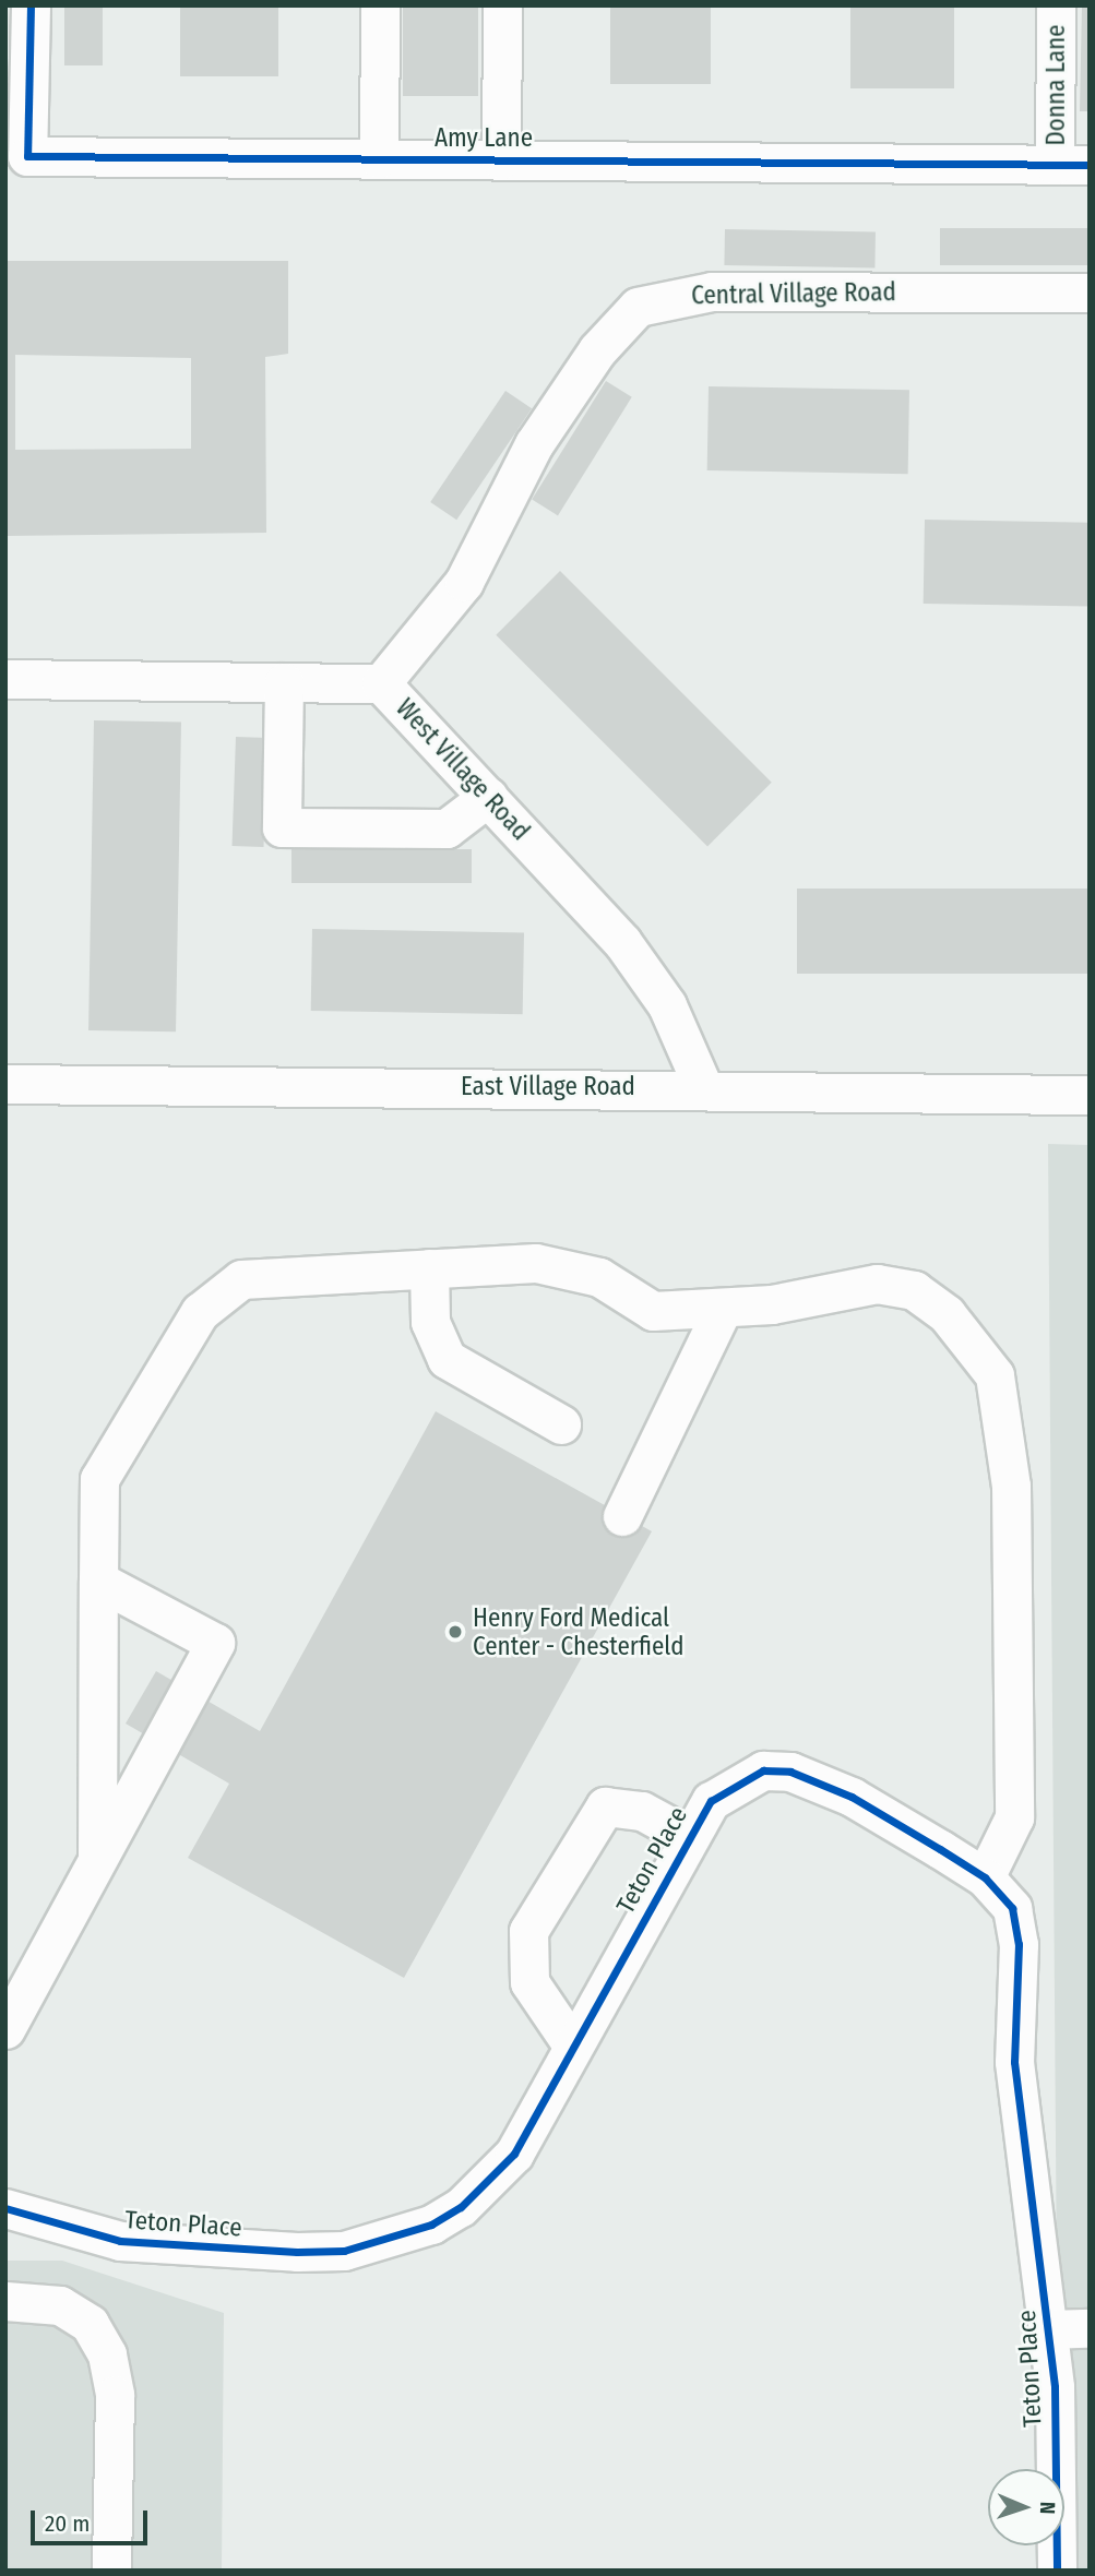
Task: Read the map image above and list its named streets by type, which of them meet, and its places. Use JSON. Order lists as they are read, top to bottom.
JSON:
{
  "streets": {
    "street": [
      "Donna Lane",
      "Amy Lane",
      "Central Village Road",
      "West Village Road",
      "East Village Road",
      "Teton Place"
    ]
  },
  "crossings": [
    ["Donna Lane", "Amy Lane"],
    ["Central Village Road", "West Village Road"],
    ["West Village Road", "East Village Road"]
  ],
  "places": ["Henry Ford Medical Center - Chesterfield"],
  "scale_bar": "20 m",
  "north": "right"
}
